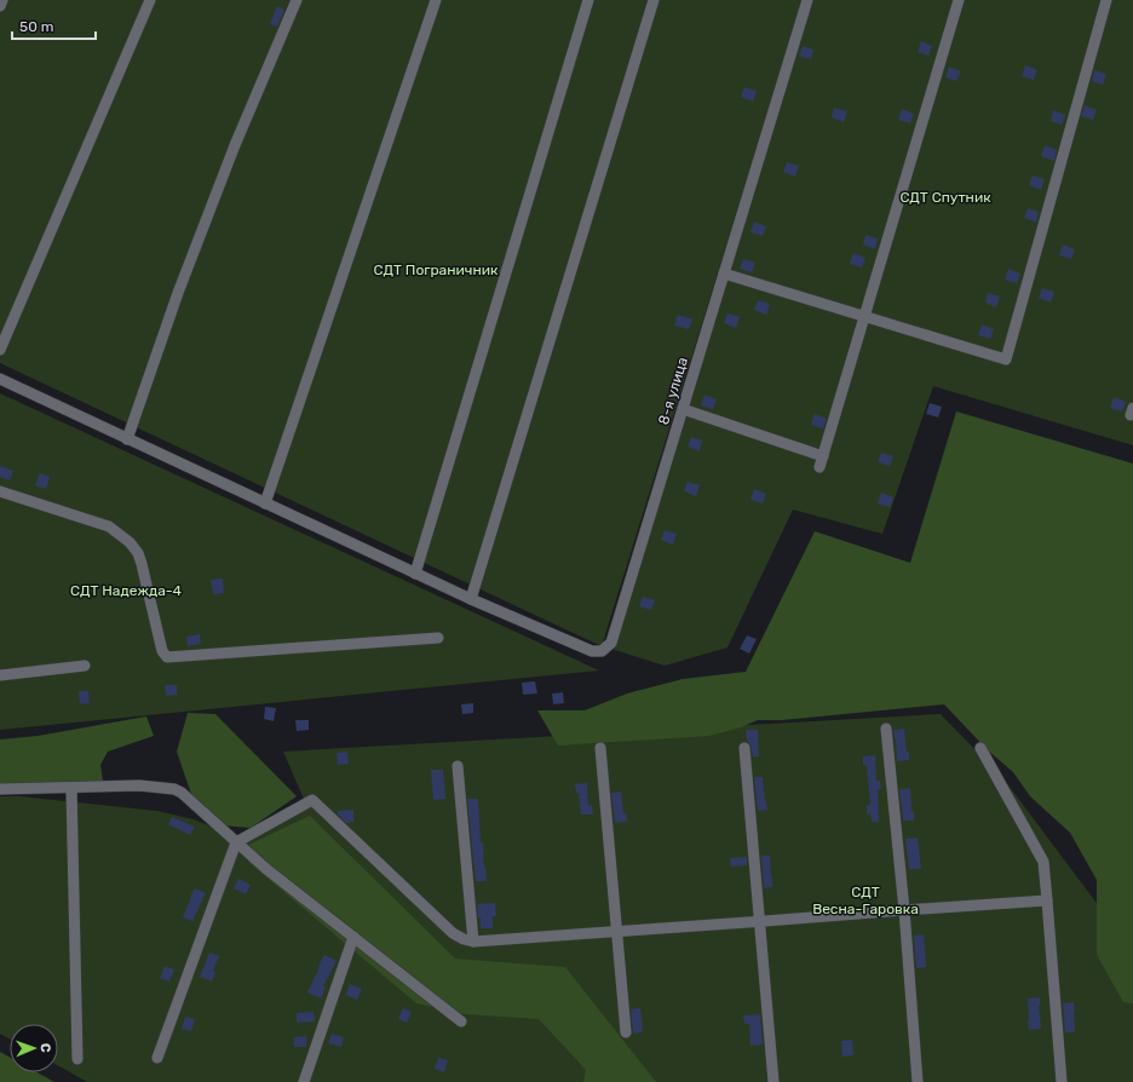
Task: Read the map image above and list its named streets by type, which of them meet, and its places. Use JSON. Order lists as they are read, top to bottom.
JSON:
{
  "streets": {
    "street": ["8-я улица"]
  },
  "parks": [
    "СДТ Спутник",
    "СДТ Пограничник",
    "СДТ Надежда-4",
    "СДТ Весна-Гаровка"
  ],
  "scale_bar": "50 m",
  "north": "right"
}
